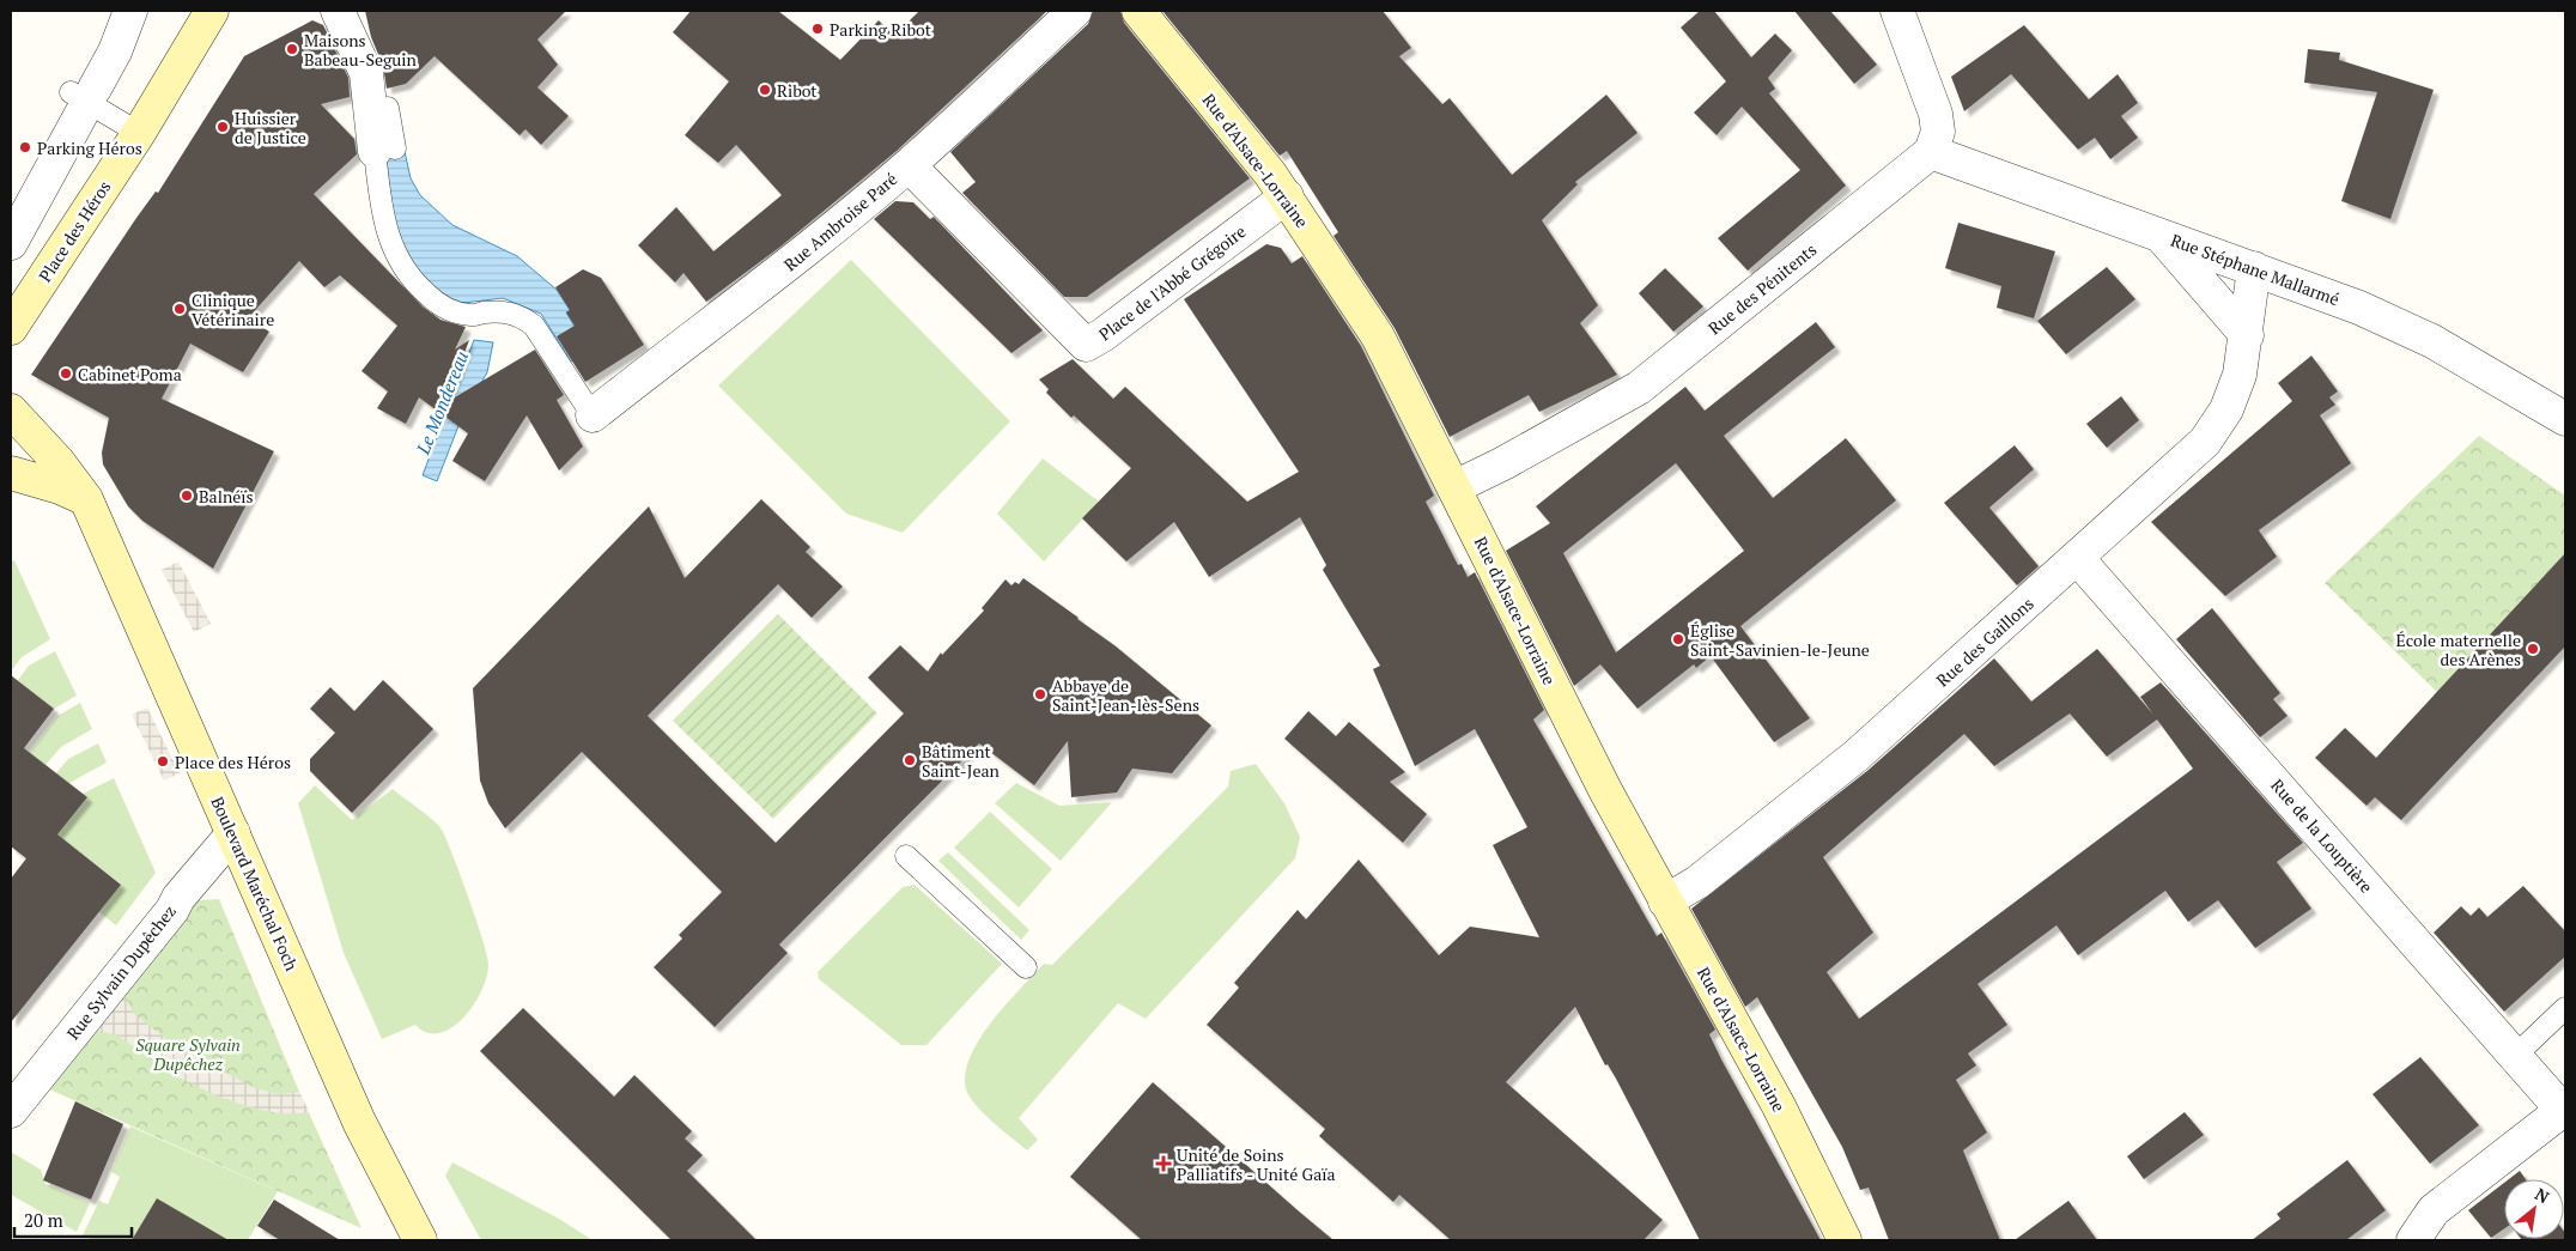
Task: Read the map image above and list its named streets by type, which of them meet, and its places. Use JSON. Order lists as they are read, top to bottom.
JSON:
{
  "streets": {
    "street": [
      "Rue d'Alsace-Lorraine",
      "Rue Ambroise Paré",
      "Place des Héros",
      "Rue Stéphane Mallarmé",
      "Place de l'Abbé Grégoire",
      "Rue des Pénitents",
      "Rue des Gaillons",
      "Rue de la Louptière",
      "Boulevard Maréchal Foch",
      "Rue Sylvain Dupêchez"
    ]
  },
  "crossings": [
    ["Rue d'Alsace-Lorraine", "Place de l'Abbé Grégoire"],
    ["Rue d'Alsace-Lorraine", "Rue des Pénitents"],
    ["Rue d'Alsace-Lorraine", "Rue des Gaillons"],
    ["Rue Ambroise Paré", "Place de l'Abbé Grégoire"],
    ["Rue Stéphane Mallarmé", "Rue des Pénitents"],
    ["Rue Stéphane Mallarmé", "Rue des Gaillons"],
    ["Rue des Gaillons", "Rue de la Louptière"],
    ["Boulevard Maréchal Foch", "Rue Sylvain Dupêchez"]
  ],
  "water": ["Le Mondereau"],
  "parks": ["Square Sylvain Dupêchez"],
  "places": {
    "other": [
      "Parking Ribot",
      "Maisons Babeau-Seguin",
      "Ribot",
      "Huissier de Justice",
      "Parking Héros",
      "Clinique Vétérinaire",
      "Cabinet Poma",
      "Balnéïs",
      "Église Saint-Savinien-le-Jeune",
      "École maternelle des Arènes",
      "Abbaye de Saint-Jean-lès-Sens",
      "Bâtiment Saint-Jean",
      "Place des Héros"
    ],
    "health": ["Unité de Soins Palliatifs - Unité Gaïa"]
  },
  "scale_bar": "20 m",
  "north": "top right"
}
